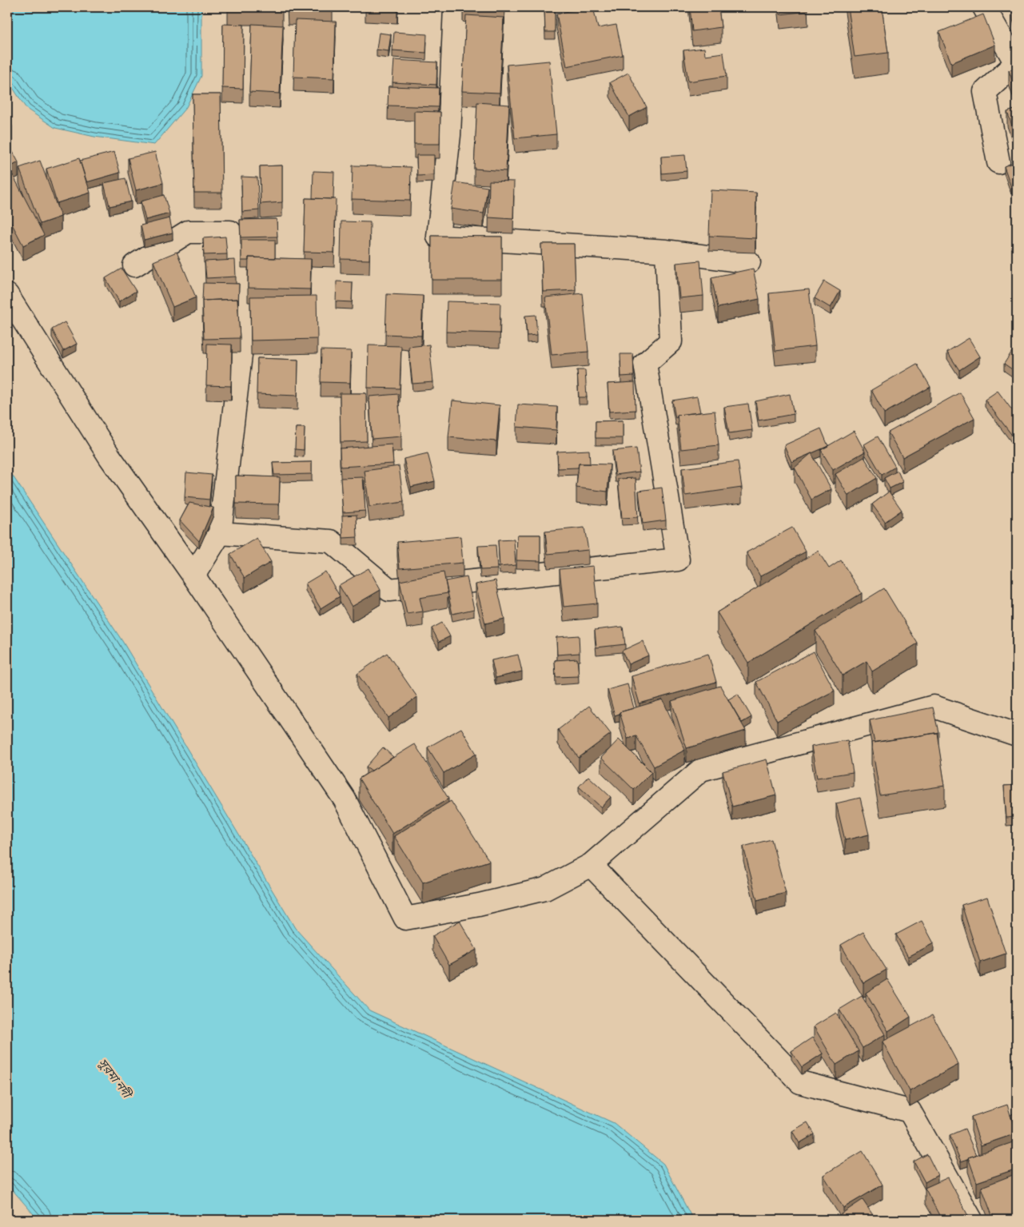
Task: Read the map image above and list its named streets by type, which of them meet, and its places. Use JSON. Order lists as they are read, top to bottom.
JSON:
{
  "water": ["সুরমা নদী"]
}
